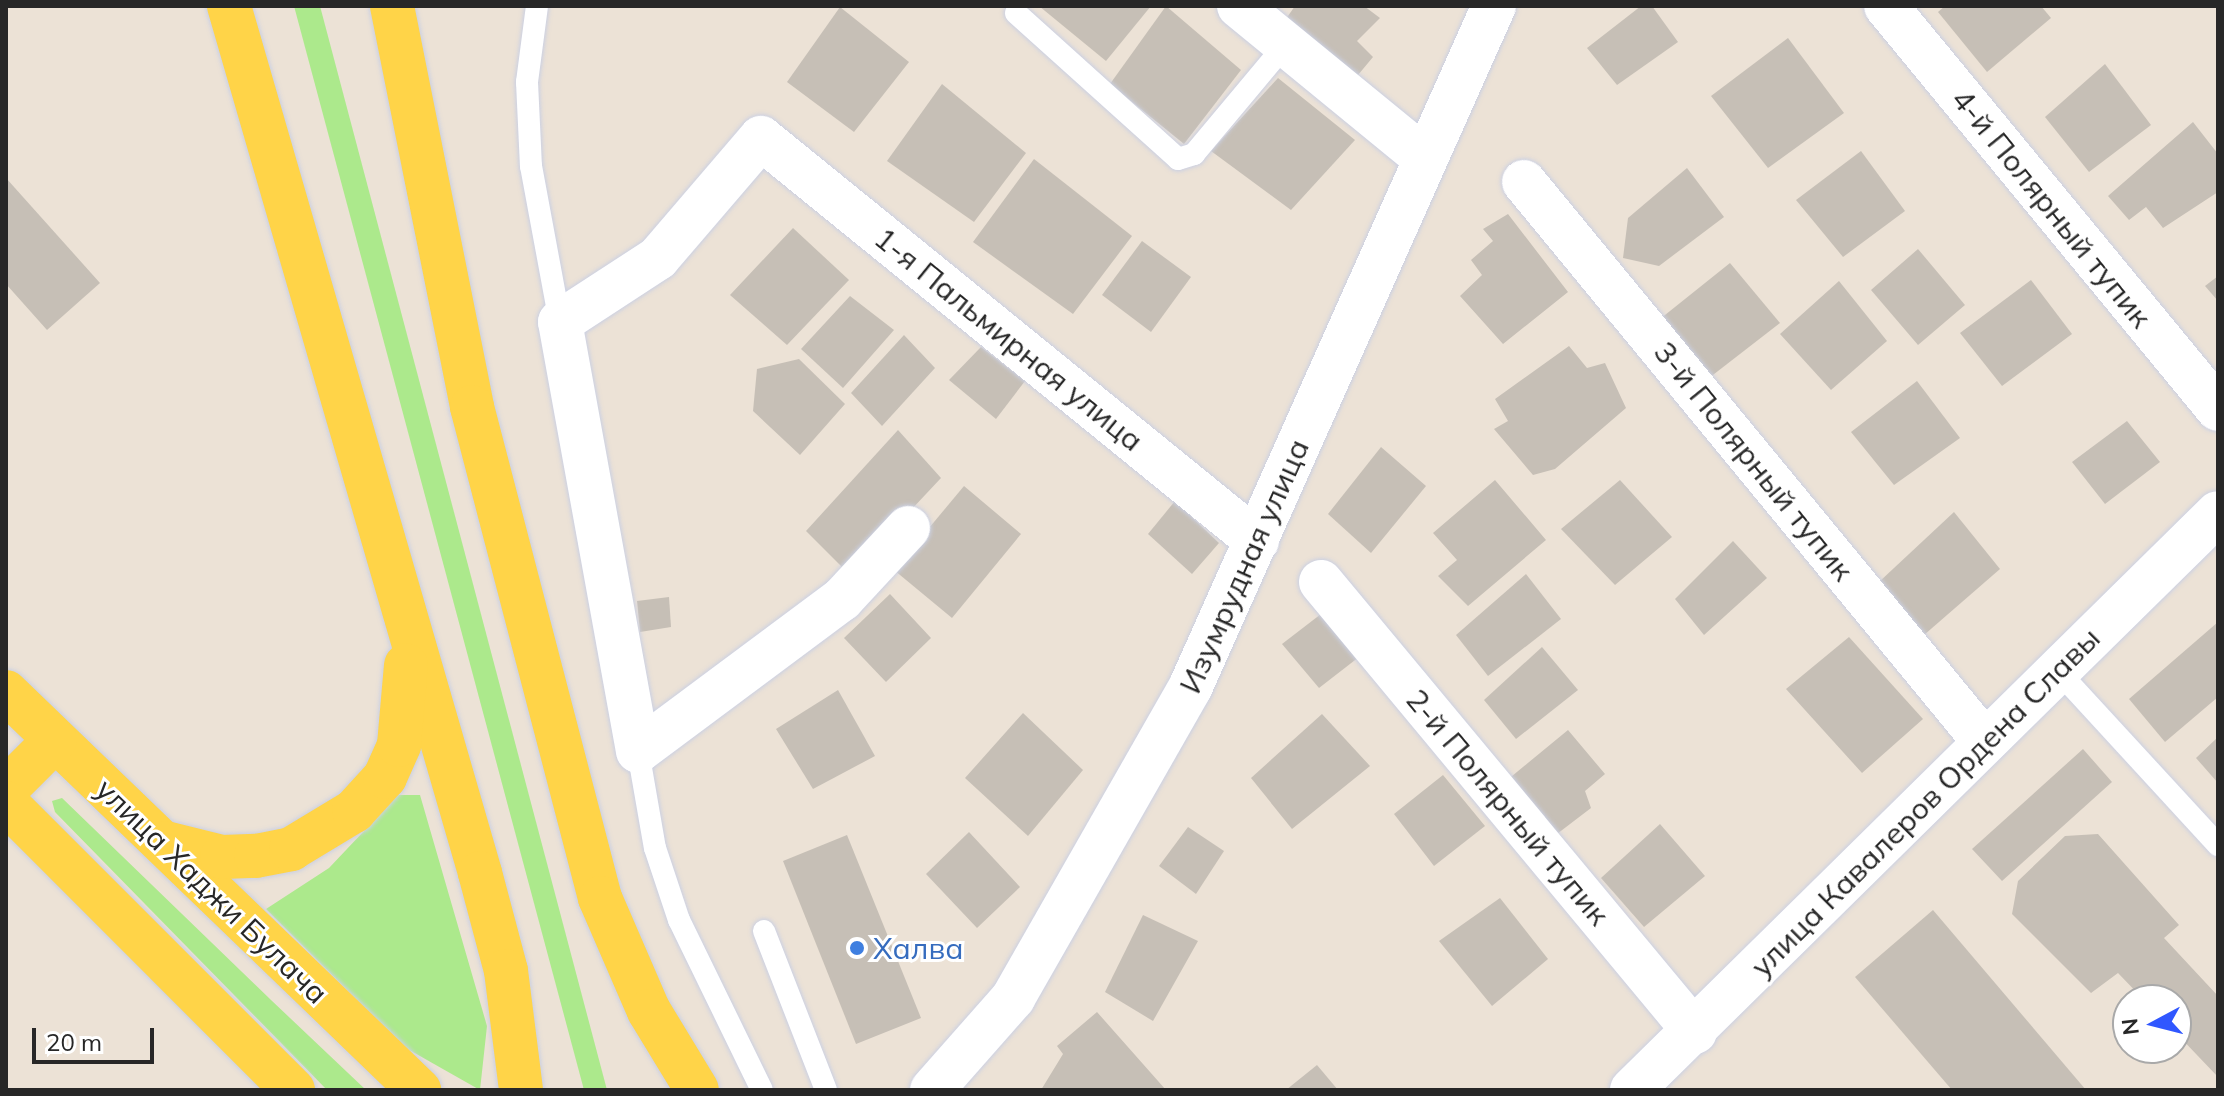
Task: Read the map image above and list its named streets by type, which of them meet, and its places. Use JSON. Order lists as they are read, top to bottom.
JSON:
{
  "streets": {
    "main road": ["улица Хаджи Булача"],
    "street": [
      "4-й Полярный тупик",
      "1-я Пальмирная улица",
      "3-й Полярный тупик",
      "Изумрудная улица",
      "улица Кавалеров Ордена Славы",
      "2-й Полярный тупик"
    ]
  },
  "crossings": [
    ["1-я Пальмирная улица", "Изумрудная улица"],
    ["3-й Полярный тупик", "улица Кавалеров Ордена Славы"],
    ["улица Кавалеров Ордена Славы", "2-й Полярный тупик"]
  ],
  "places": ["Халва"],
  "scale_bar": "20 m",
  "north": "left"
}
